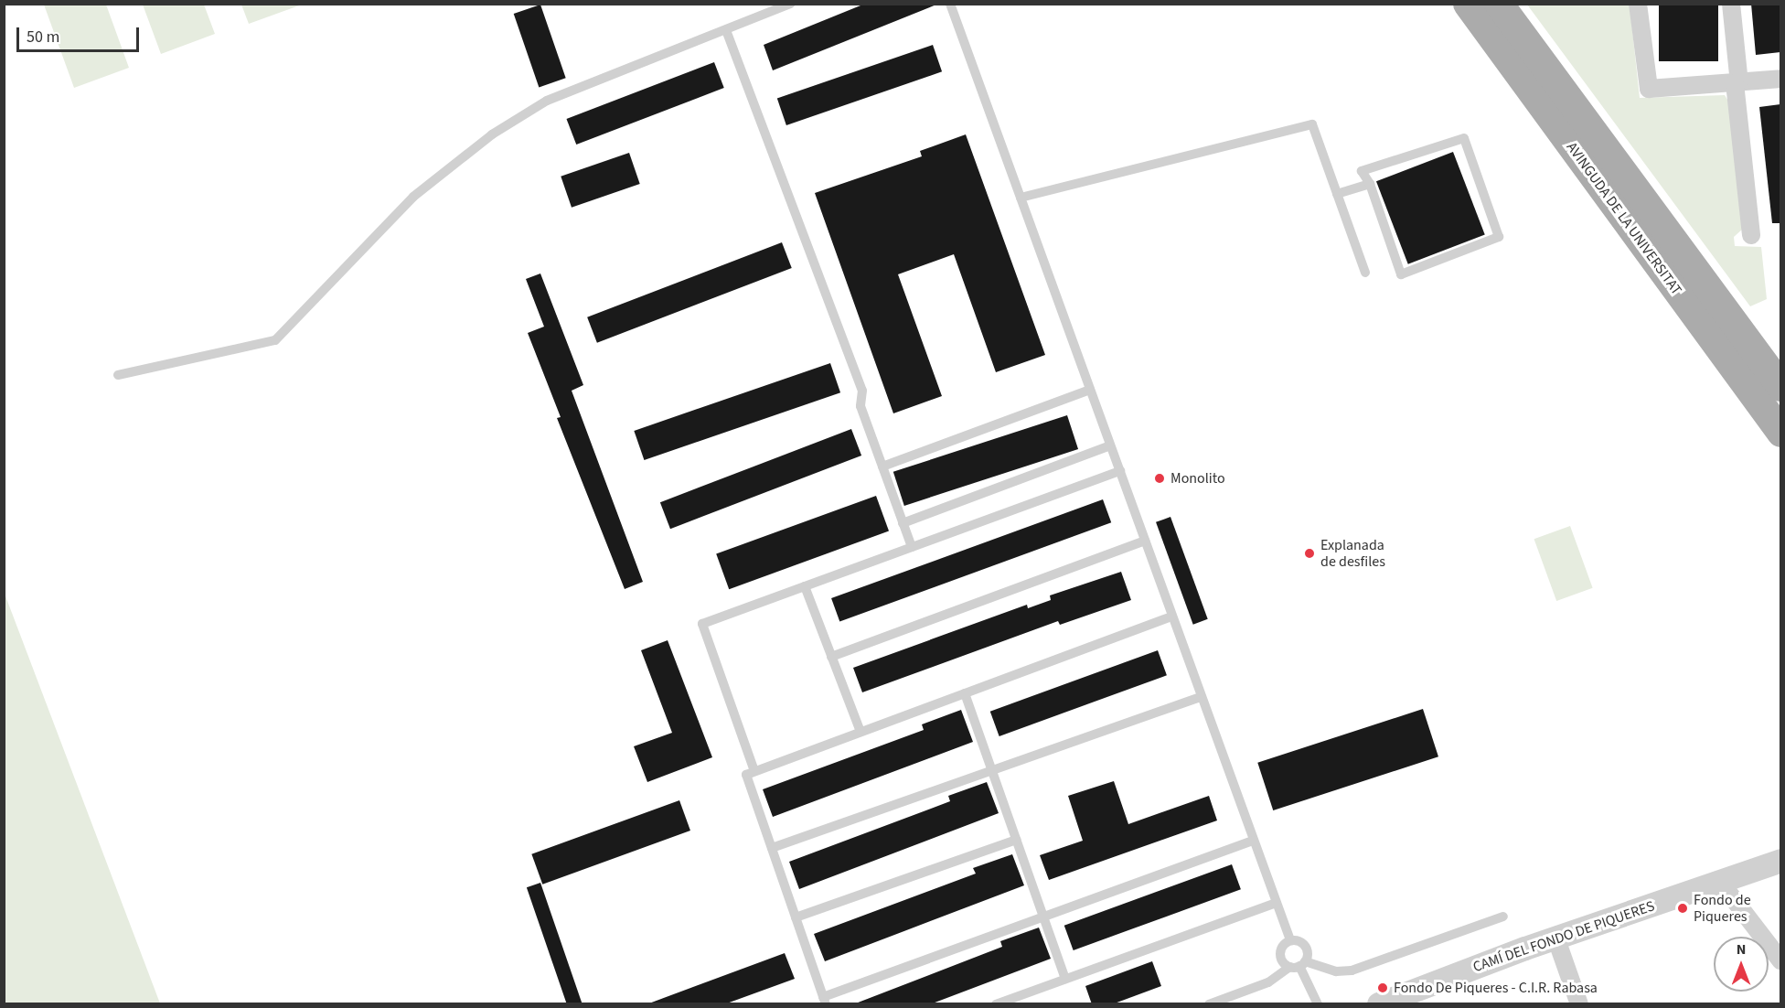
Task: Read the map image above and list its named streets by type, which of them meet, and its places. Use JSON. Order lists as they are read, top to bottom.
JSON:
{
  "streets": {
    "main road": ["AVINGUDA DE LA UNIVERSITAT"],
    "street": ["CAMÍ DEL FONDO DE PIQUERES"]
  },
  "places": [
    "Monolito",
    "Explanada de desfiles",
    "Fondo de Piqueres",
    "Fondo De Piqueres - C.I.R. Rabasa"
  ],
  "scale_bar": "50 m",
  "north": "top"
}
